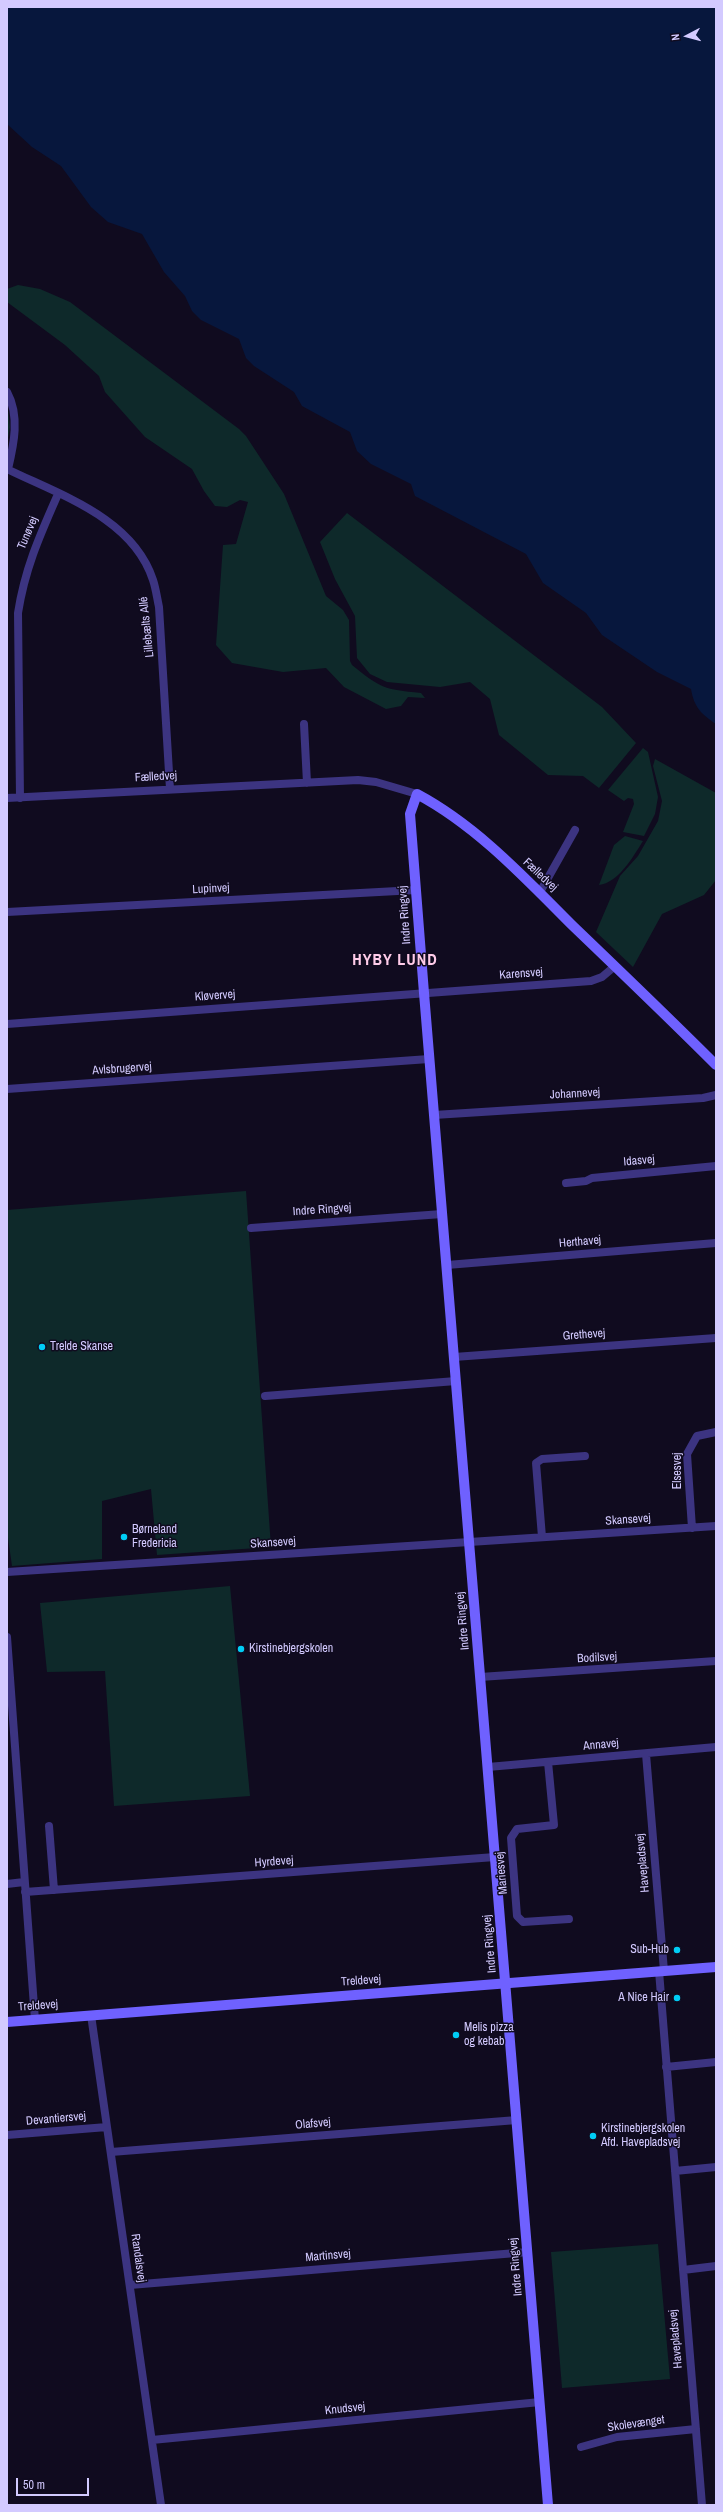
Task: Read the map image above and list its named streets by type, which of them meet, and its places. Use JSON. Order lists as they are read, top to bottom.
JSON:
{
  "streets": {
    "street": [
      "Tunøvej",
      "Lillebælts Allé",
      "Fælledvej",
      "Lupinvej",
      "Indre Ringvej",
      "Karensvej",
      "Kløvervej",
      "Avlsbrugervej",
      "Johannevej",
      "Idasvej",
      "Herthavej",
      "Grethevej",
      "Elsesvej",
      "Skansevej",
      "Bodilsvej",
      "Annavej",
      "Hyrdevej",
      "Havepladsvej",
      "Mariesvej",
      "Treldevej",
      "Devantiersvej",
      "Olafsvej",
      "Martinsvej",
      "Randalsvej",
      "Knudsvej",
      "Skolevænget"
    ]
  },
  "crossings": [
    ["Tunøvej", "Lillebælts Allé"],
    ["Tunøvej", "Fælledvej"],
    ["Lillebælts Allé", "Fælledvej"],
    ["Fælledvej", "Indre Ringvej"],
    ["Fælledvej", "Karensvej"],
    ["Lupinvej", "Indre Ringvej"],
    ["Indre Ringvej", "Karensvej"],
    ["Indre Ringvej", "Kløvervej"],
    ["Indre Ringvej", "Avlsbrugervej"],
    ["Indre Ringvej", "Johannevej"],
    ["Indre Ringvej", "Herthavej"],
    ["Indre Ringvej", "Grethevej"],
    ["Indre Ringvej", "Skansevej"],
    ["Indre Ringvej", "Bodilsvej"],
    ["Indre Ringvej", "Annavej"],
    ["Indre Ringvej", "Hyrdevej"],
    ["Indre Ringvej", "Treldevej"],
    ["Indre Ringvej", "Olafsvej"],
    ["Indre Ringvej", "Martinsvej"],
    ["Indre Ringvej", "Knudsvej"],
    ["Karensvej", "Kløvervej"],
    ["Elsesvej", "Skansevej"],
    ["Annavej", "Havepladsvej"],
    ["Annavej", "Mariesvej"],
    ["Havepladsvej", "Treldevej"],
    ["Havepladsvej", "Skolevænget"],
    ["Treldevej", "Randalsvej"],
    ["Devantiersvej", "Randalsvej"],
    ["Olafsvej", "Randalsvej"],
    ["Martinsvej", "Randalsvej"],
    ["Randalsvej", "Knudsvej"]
  ],
  "districts": ["HYBY LUND"],
  "places": [
    "Trelde Skanse",
    "Børneland Fredericia",
    "Kirstinebjergskolen",
    "Sub-Hub",
    "A Nice Hair",
    "Melis pizza og kebab",
    "Kirstinebjergskolen Afd. Havepladsvej"
  ],
  "scale_bar": "50 m",
  "north": "left"
}
